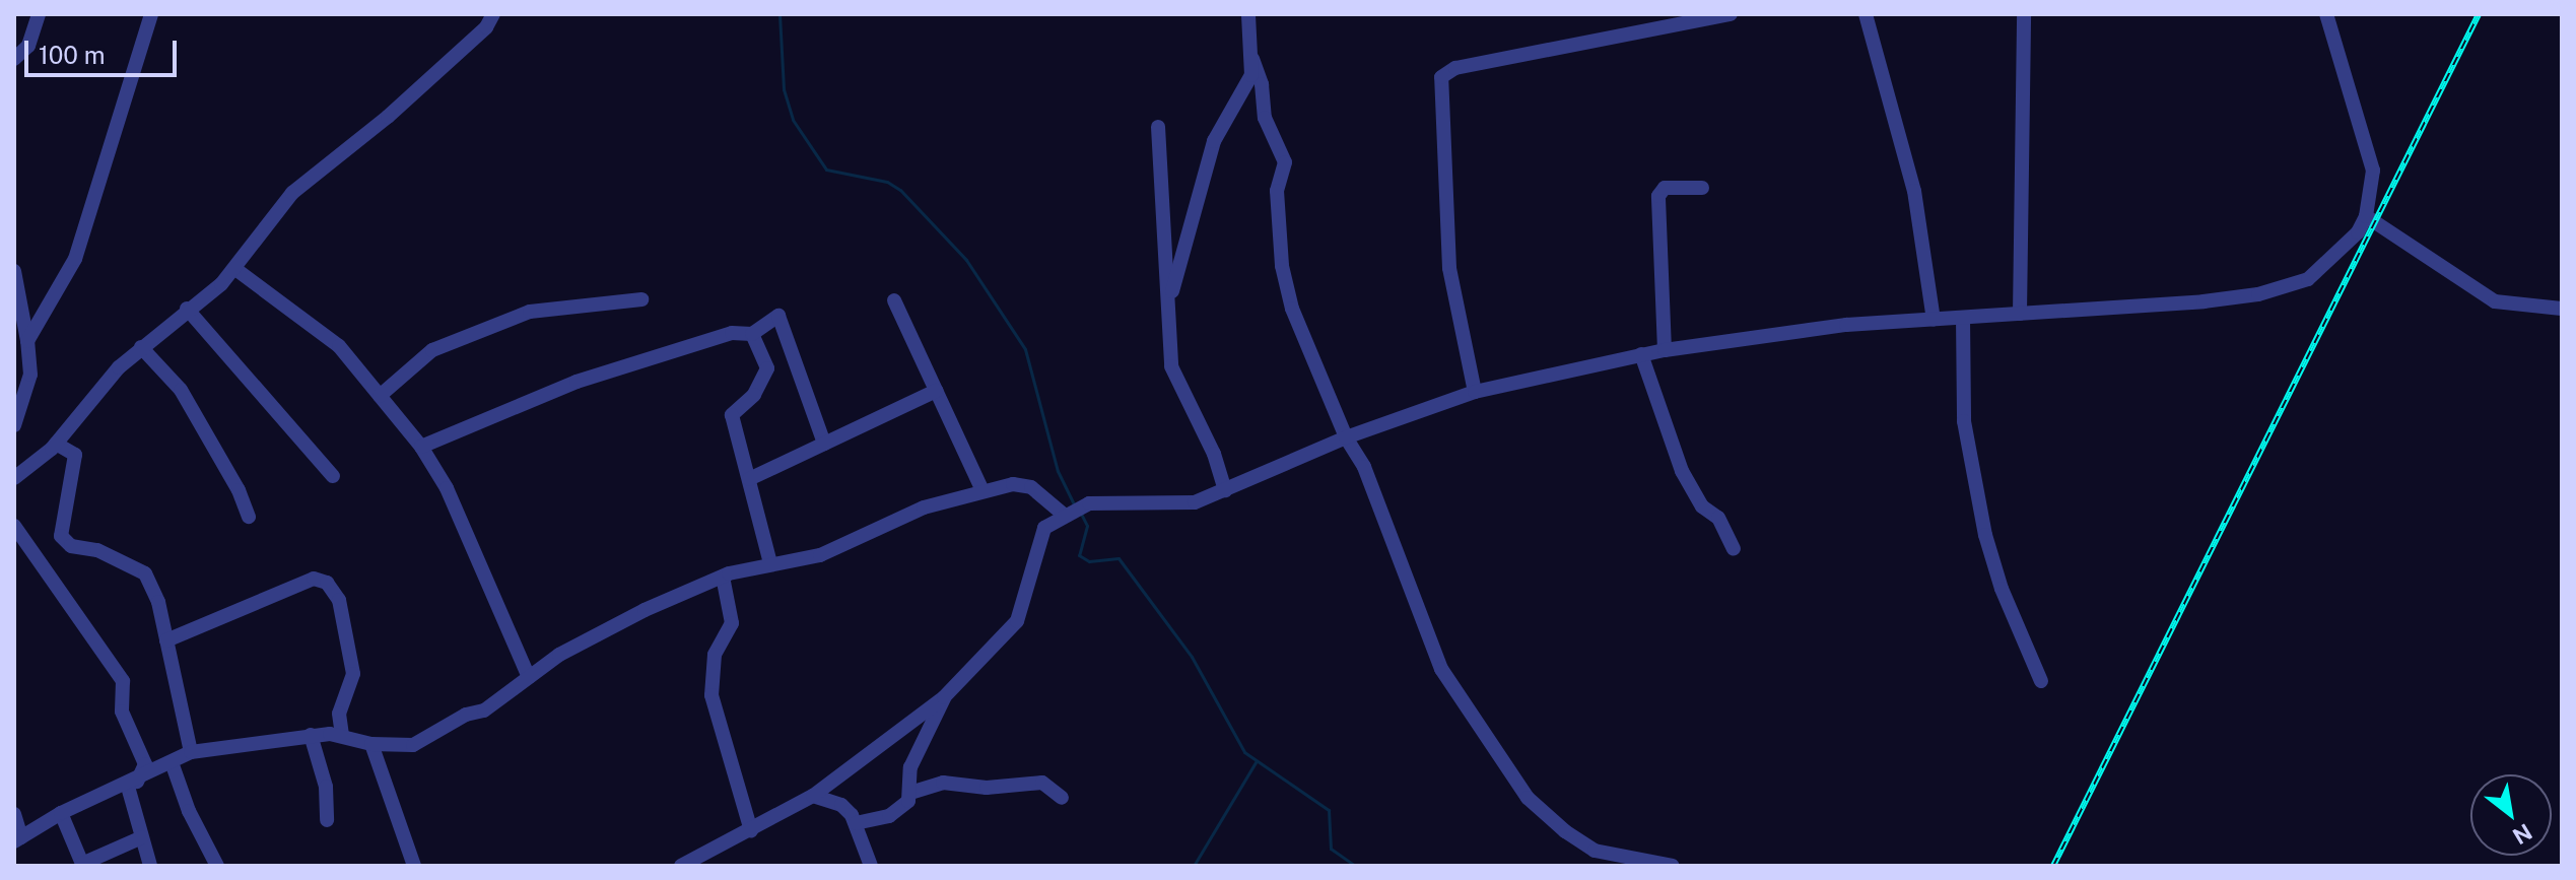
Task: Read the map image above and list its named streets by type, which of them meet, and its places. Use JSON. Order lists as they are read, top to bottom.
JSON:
{
  "scale_bar": "100 m",
  "north": "bottom right"
}
